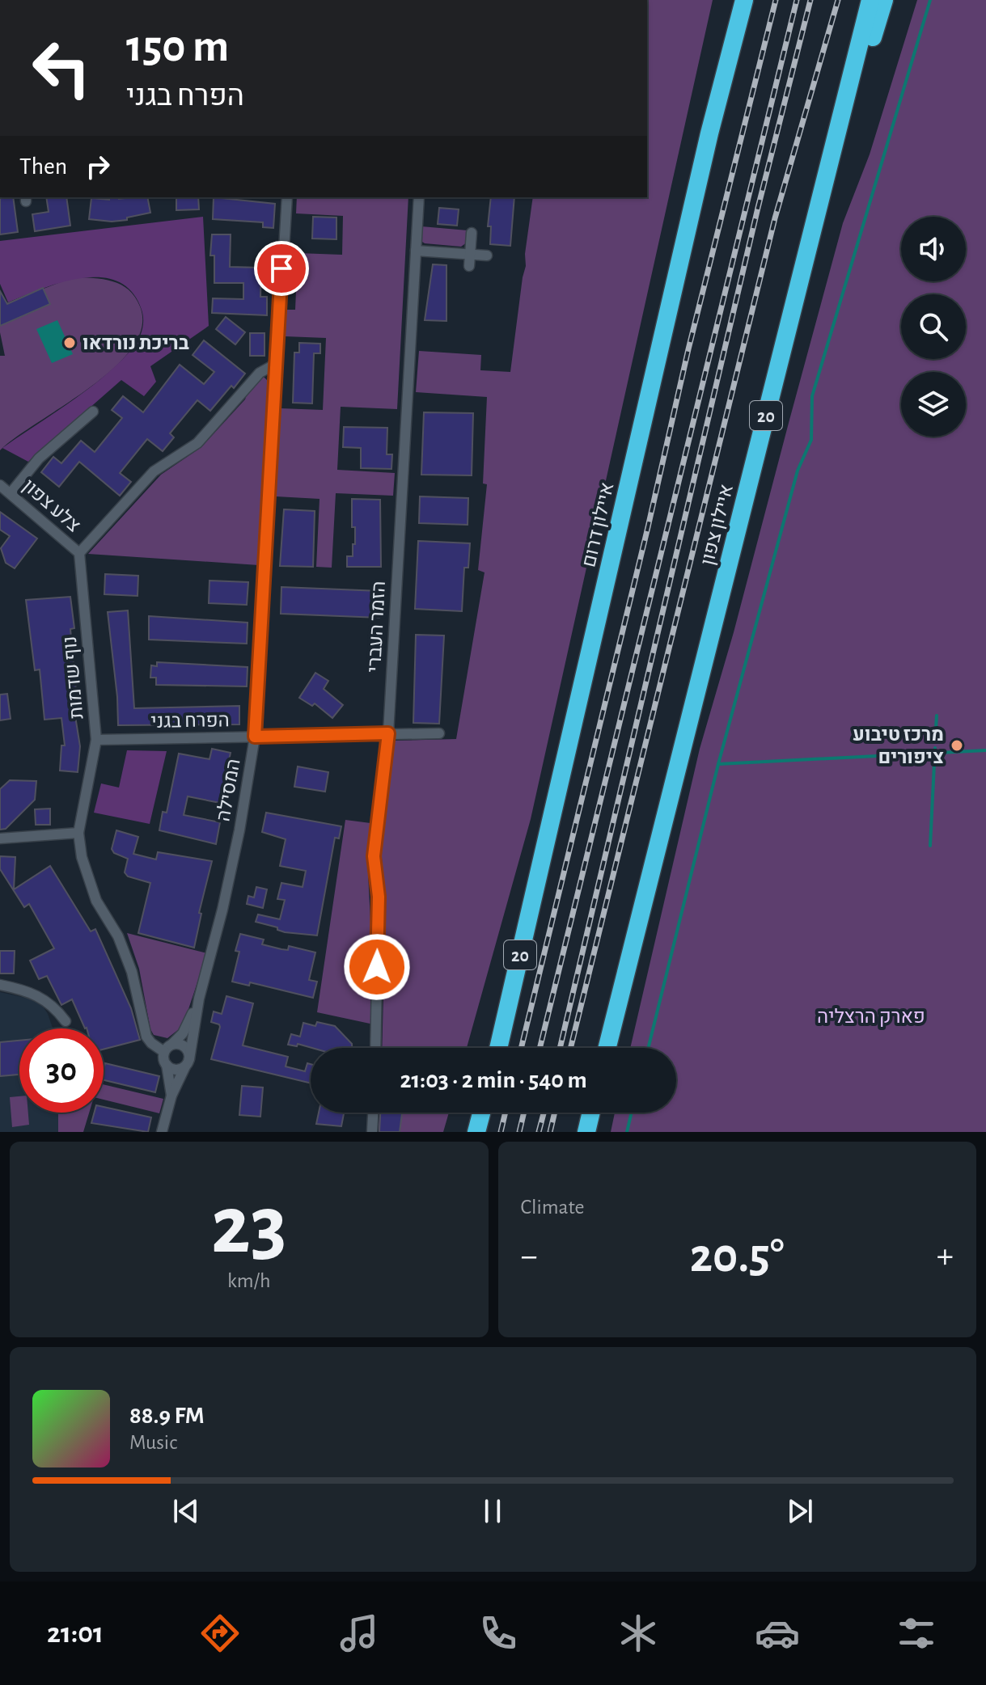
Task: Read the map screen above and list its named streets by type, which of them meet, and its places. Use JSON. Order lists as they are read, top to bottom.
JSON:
{
  "streets": {
    "highway": ["20", "איילון דרום", "איילון צפון"],
    "street": [
      "צלע צפון",
      "הזמר העברי",
      "נוף שדמות",
      "הפרח בגני",
      "המסילה"
    ]
  },
  "crossings": [
    ["צלע צפון", "נוף שדמות"],
    ["הזמר העברי", "הפרח בגני"],
    ["נוף שדמות", "הפרח בגני"],
    ["נוף שדמות", "המסילה"],
    ["הפרח בגני", "המסילה"]
  ],
  "parks": ["פארק הרצליה"],
  "places": ["בריכת נורדאו", "מרכז טיבוע ציפורים"],
  "page": {
    "turn": ["150 m", "הפרח בגני"],
    "then": "Then",
    "limit": "30",
    "trip": "21:03 · 2 min · 540 m",
    "tile": [
      ["23", "km/h"],
      "Climate"
    ],
    "heat": ["−", "20.5°", "+"],
    "song": ["88.9 FM", "Music"],
    "tabs": "21:01"
  }
}
